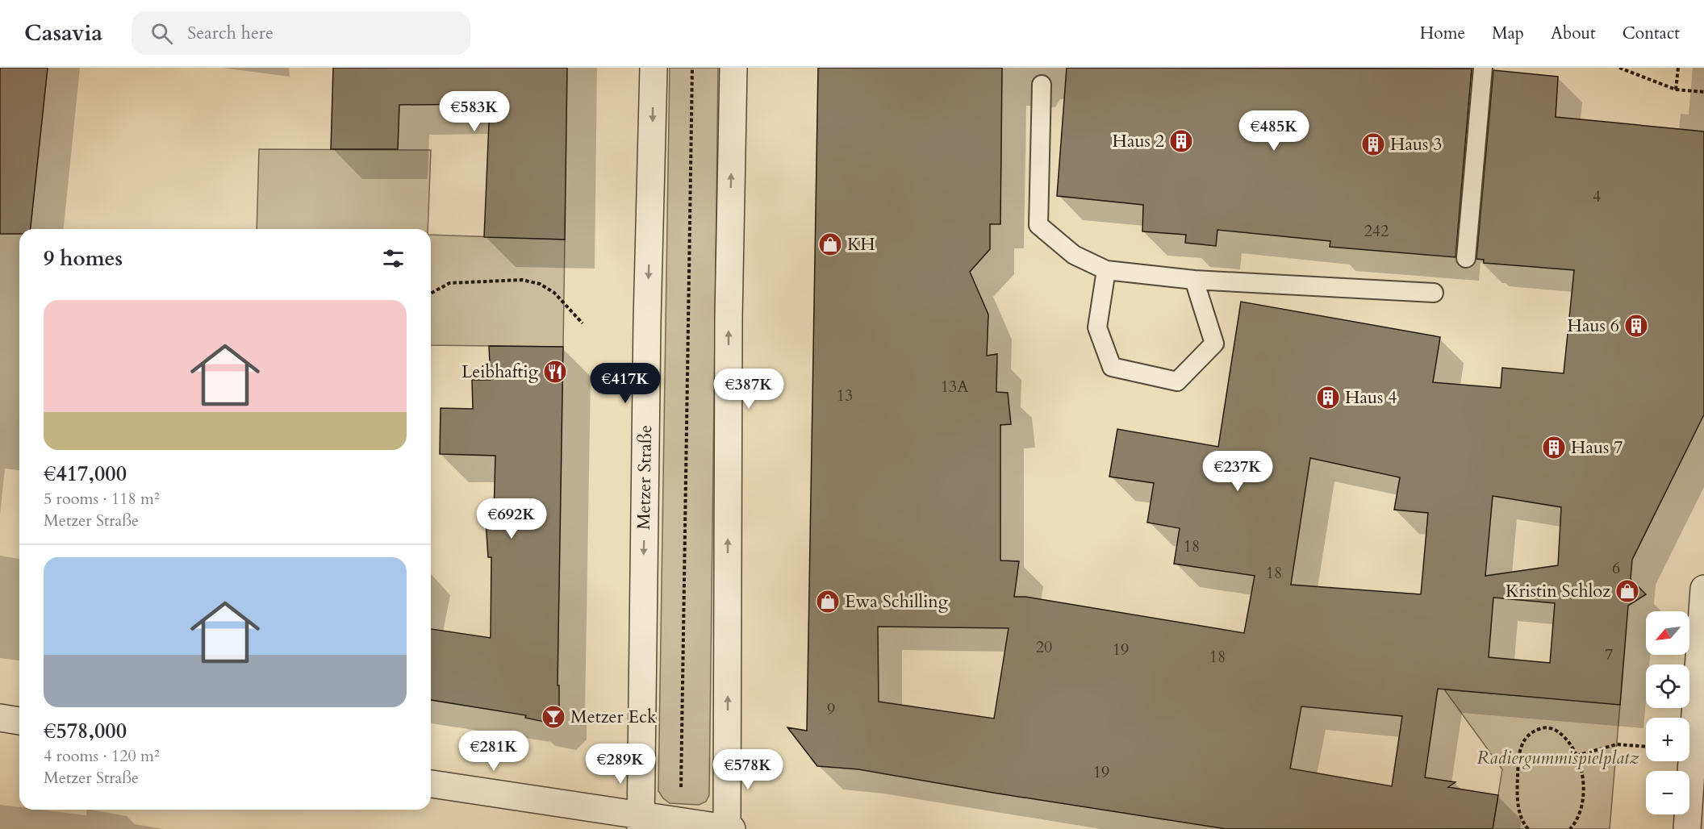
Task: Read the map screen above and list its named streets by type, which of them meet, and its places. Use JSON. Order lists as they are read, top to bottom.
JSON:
{
  "streets": {
    "street": ["Metzer Straße"]
  },
  "parks": ["Radiergummispielplatz"],
  "places": {
    "building": [
      "Haus 2",
      "Haus 3",
      "Haus 6",
      "Haus 4",
      "Haus 7"
    ],
    "shop": ["KH", "Kristin Schloz", "Ewa Schilling"],
    "restaurant": ["Leibhaftig"],
    "bar": ["Metzer Eck"]
  },
  "house_numbers": [
    "4",
    "242",
    "13A",
    "13",
    "18",
    "6",
    "18",
    "20",
    "19",
    "7",
    "18",
    "9",
    "19"
  ],
  "north": "bottom left",
  "page": {
    "header": "Casavia",
    "search": "Search here",
    "nav": [
      "Home",
      "Map",
      "About",
      "Contact"
    ],
    "price": [
      "€583K",
      "€485K",
      "€417K",
      "€387K",
      "€237K",
      "€692K",
      "€281K",
      "€289K",
      "€578K"
    ],
    "heading": "9 homes",
    "list": [
      {
        "name": "€417,000",
        "note": "5 rooms · 118 m² · Metzer Straße"
      },
      {
        "name": "€578,000",
        "note": "4 rooms · 120 m² · Metzer Straße"
      }
    ],
    "map_buttons": ["+", "−"]
  }
}
